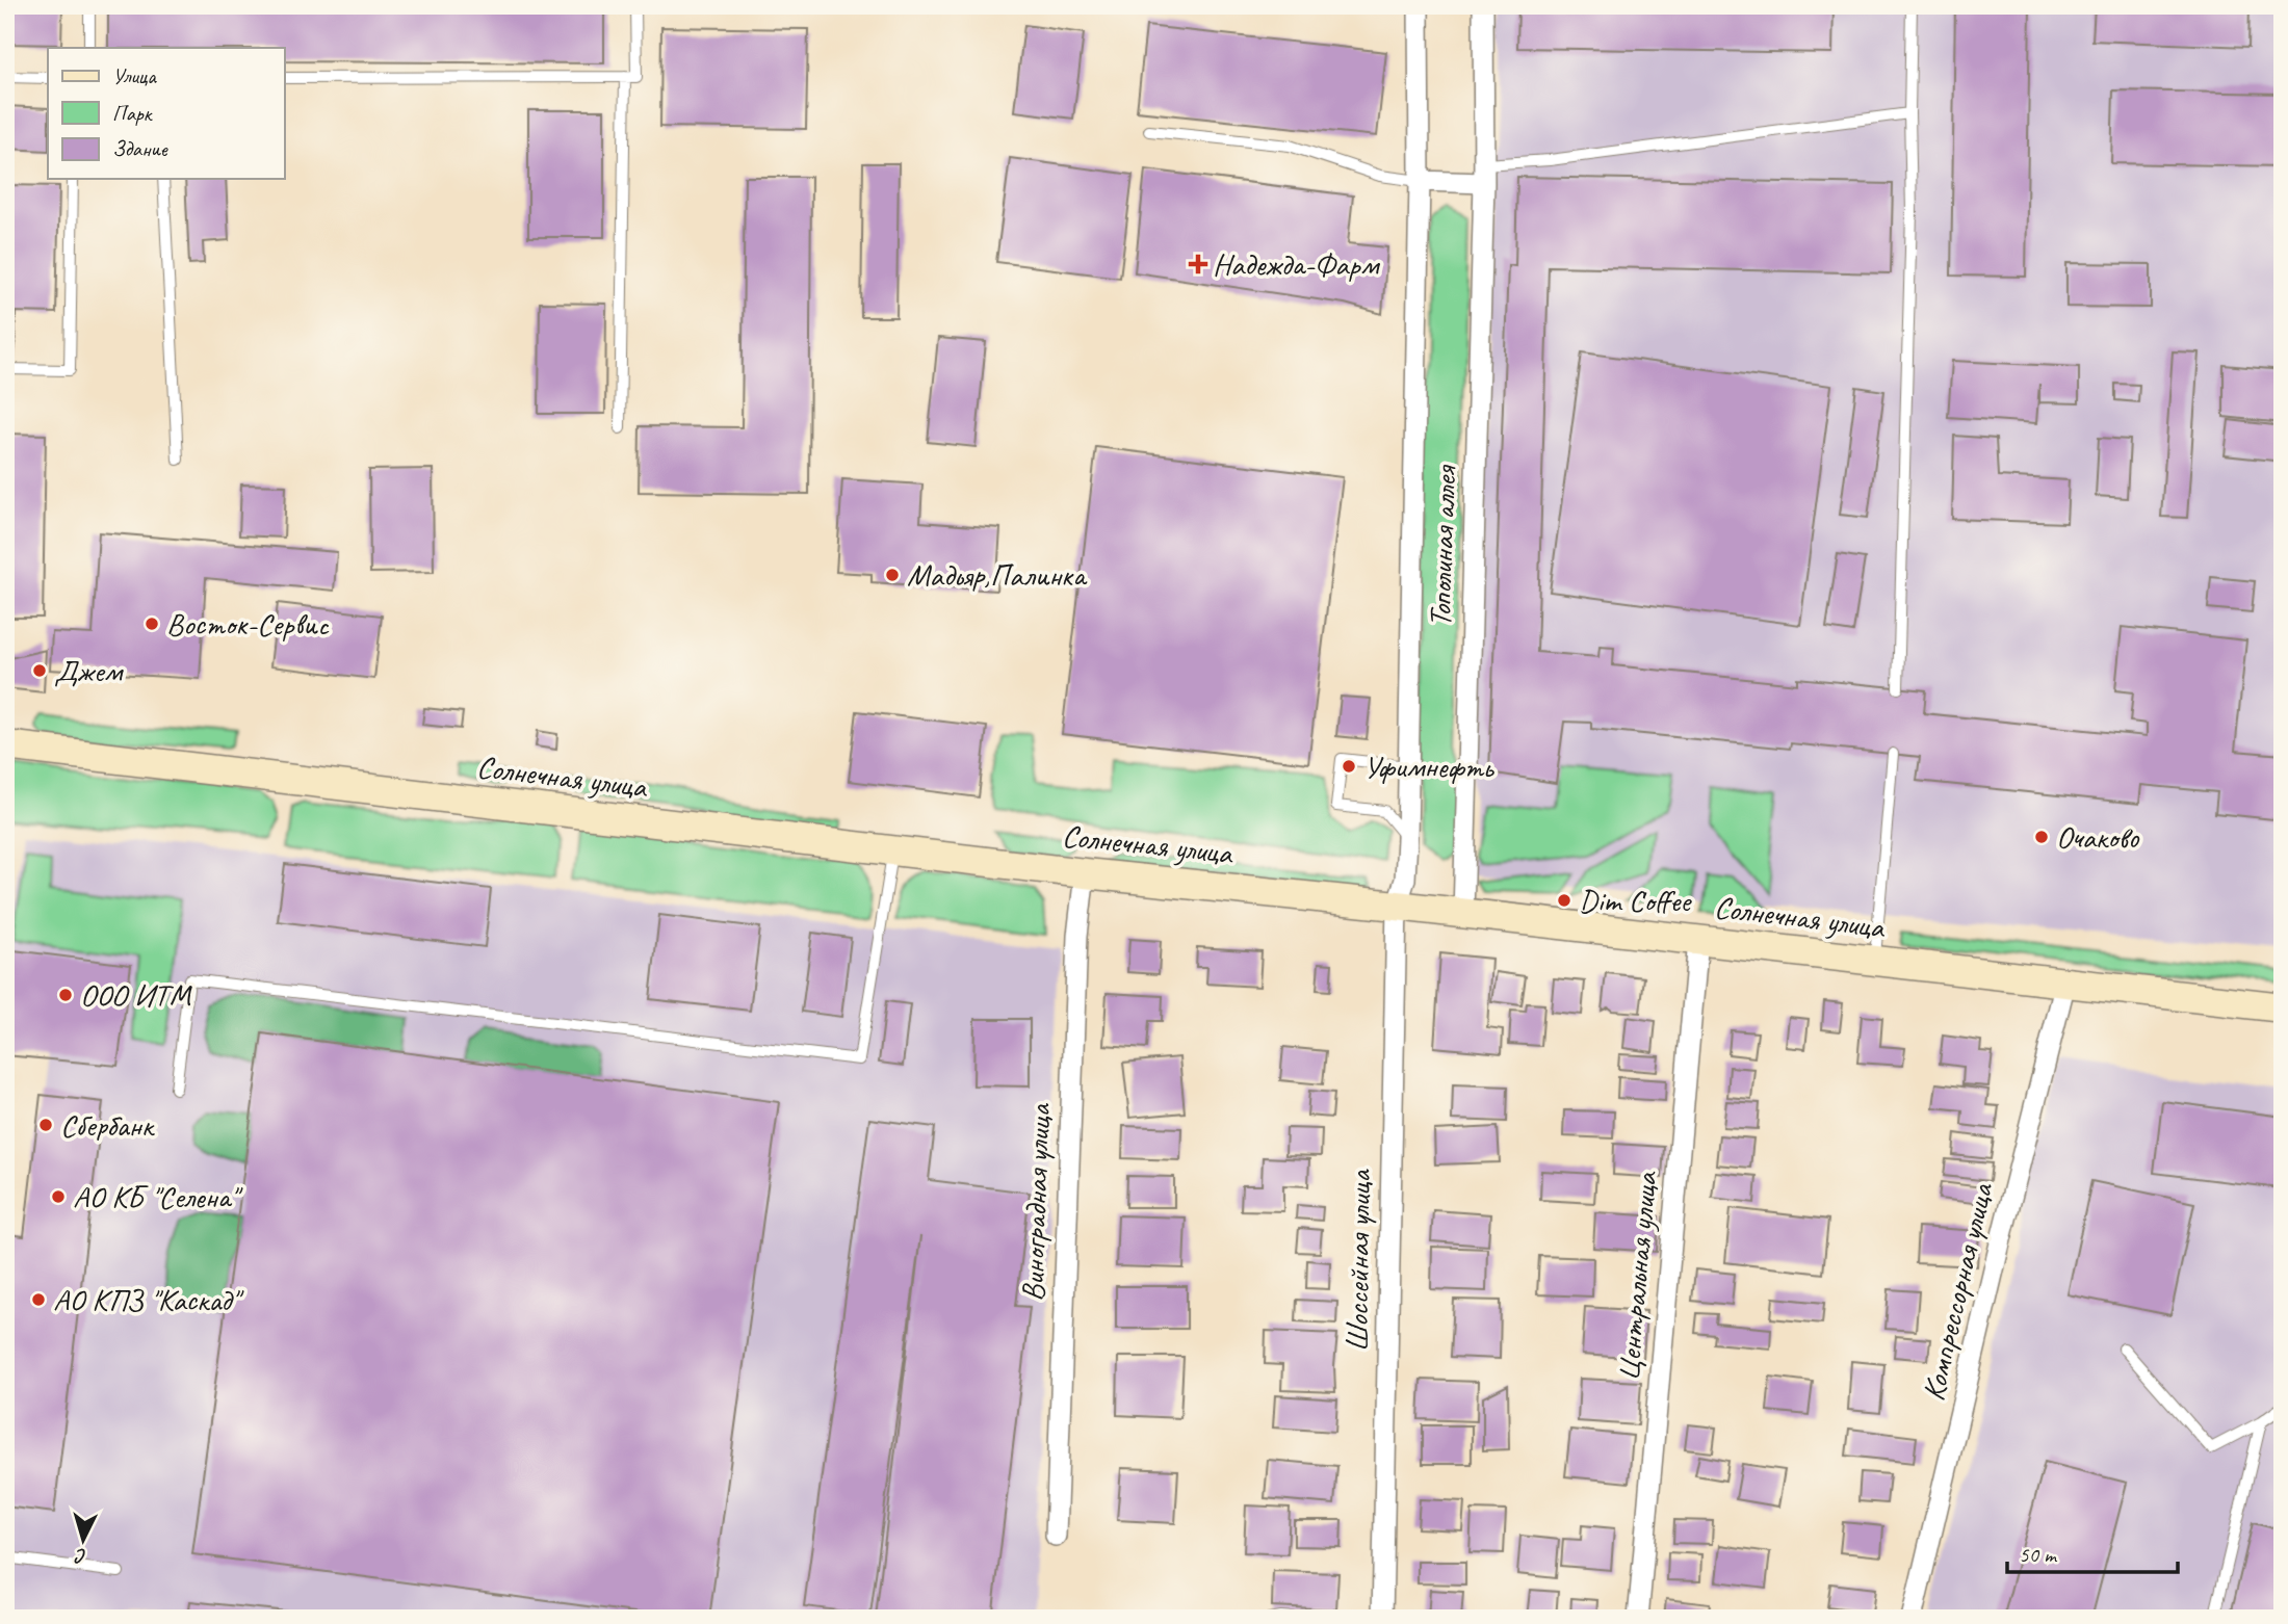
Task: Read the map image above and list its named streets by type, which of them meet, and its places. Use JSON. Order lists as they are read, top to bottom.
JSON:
{
  "streets": {
    "main road": ["Солнечная улица"],
    "street": [
      "Тополиная аллея",
      "Виноградная улица",
      "Шоссейная улица",
      "Центральная улица",
      "Компрессорная улица"
    ]
  },
  "crossings": [
    ["Тополиная аллея", "Солнечная улица"],
    ["Тополиная аллея", "Шоссейная улица"],
    ["Солнечная улица", "Виноградная улица"],
    ["Солнечная улица", "Шоссейная улица"],
    ["Солнечная улица", "Центральная улица"],
    ["Солнечная улица", "Компрессорная улица"]
  ],
  "places": {
    "health": ["Надежда-Фарм"],
    "other": [
      "Мадьяр,Палинка",
      "Восток-Сервис",
      "Джем",
      "Уфимнефть",
      "Очаково",
      "Dim Coffee",
      "ООО ИТМ",
      "Сбербанк",
      "АО КБ \"Селена\"",
      "АО КПЗ \"Каскад\""
    ]
  },
  "legend": ["Улица", "Парк", "Здание"],
  "scale_bar": "50 m",
  "north": "bottom"
}
